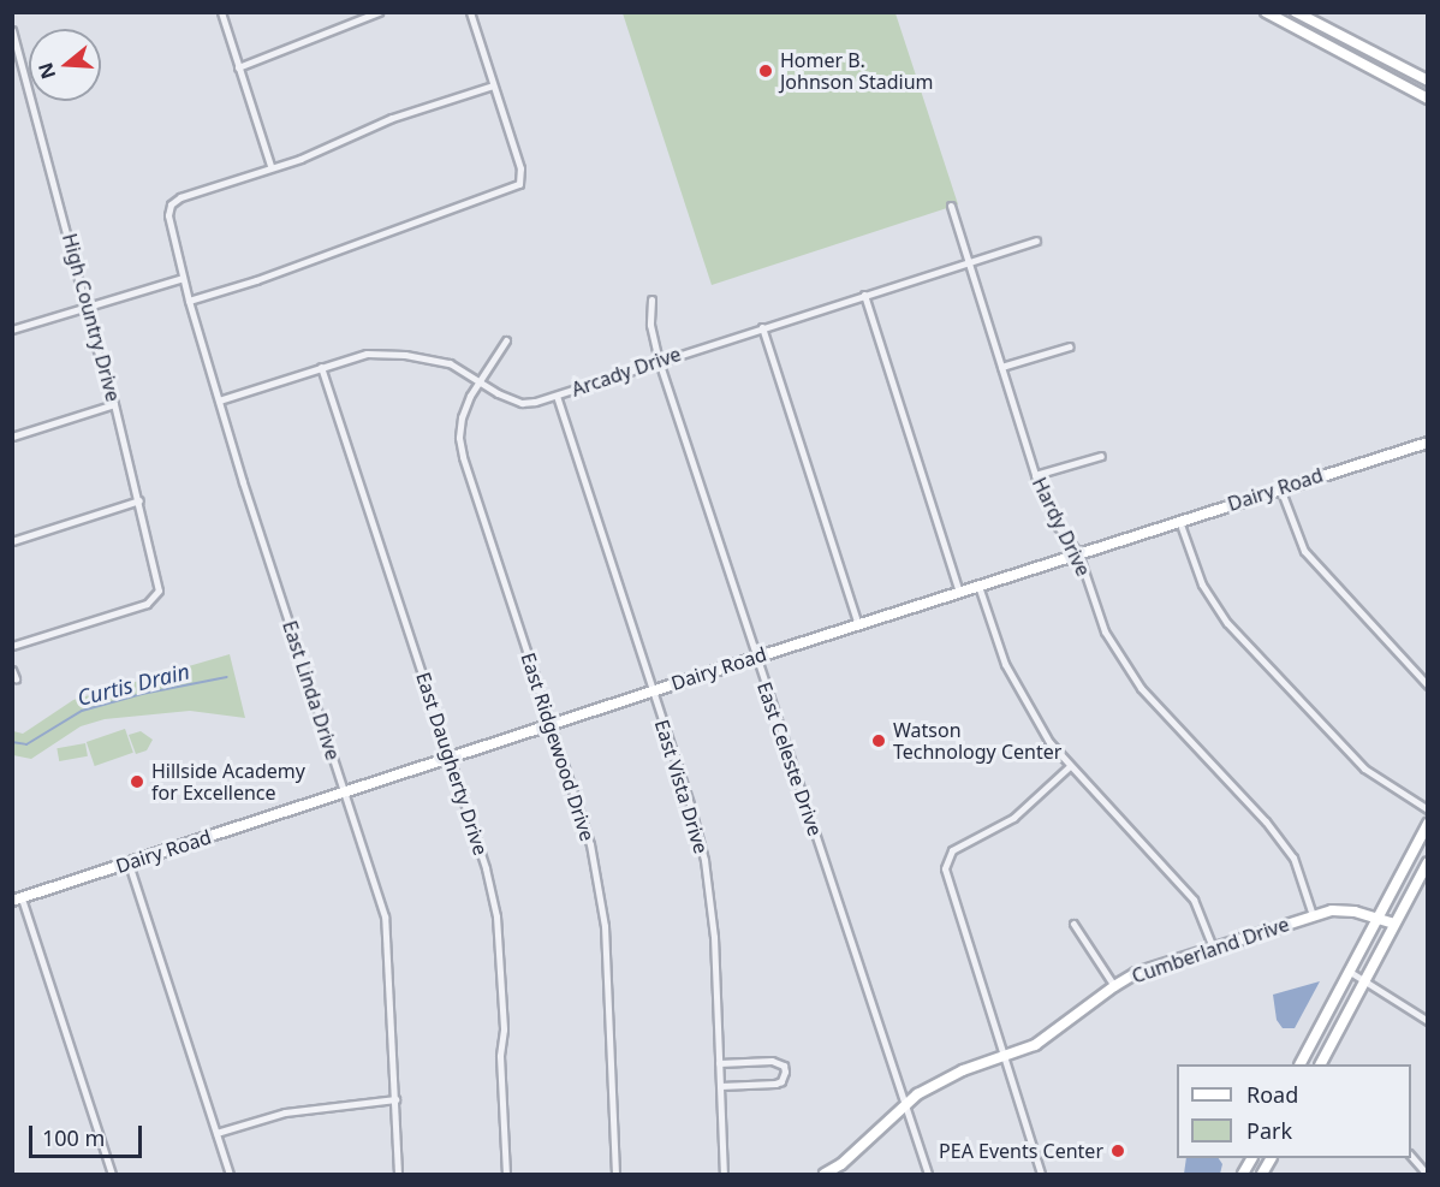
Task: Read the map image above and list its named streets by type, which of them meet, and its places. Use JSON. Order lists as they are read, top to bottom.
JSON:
{
  "streets": {
    "street": [
      "High Country Drive",
      "Arcady Drive",
      "Dairy Road",
      "Hardy Drive",
      "East Linda Drive",
      "East Ridgewood Drive",
      "East Celeste Drive",
      "East Daugherty Drive",
      "East Vista Drive",
      "Cumberland Drive"
    ]
  },
  "crossings": [
    ["Arcady Drive", "Hardy Drive"],
    ["Arcady Drive", "East Linda Drive"],
    ["Arcady Drive", "East Ridgewood Drive"],
    ["Arcady Drive", "East Celeste Drive"],
    ["Arcady Drive", "East Daugherty Drive"],
    ["Arcady Drive", "East Vista Drive"],
    ["Dairy Road", "Hardy Drive"],
    ["Dairy Road", "East Linda Drive"],
    ["Dairy Road", "East Ridgewood Drive"],
    ["Dairy Road", "East Celeste Drive"],
    ["Dairy Road", "East Daugherty Drive"],
    ["Dairy Road", "East Vista Drive"],
    ["Hardy Drive", "Cumberland Drive"],
    ["East Celeste Drive", "Cumberland Drive"]
  ],
  "water": ["Curtis Drain"],
  "places": [
    "Homer B. Johnson Stadium",
    "Watson Technology Center",
    "Hillside Academy for Excellence",
    "PEA Events Center"
  ],
  "legend": ["Road", "Park"],
  "scale_bar": "100 m",
  "north": "left"
}
